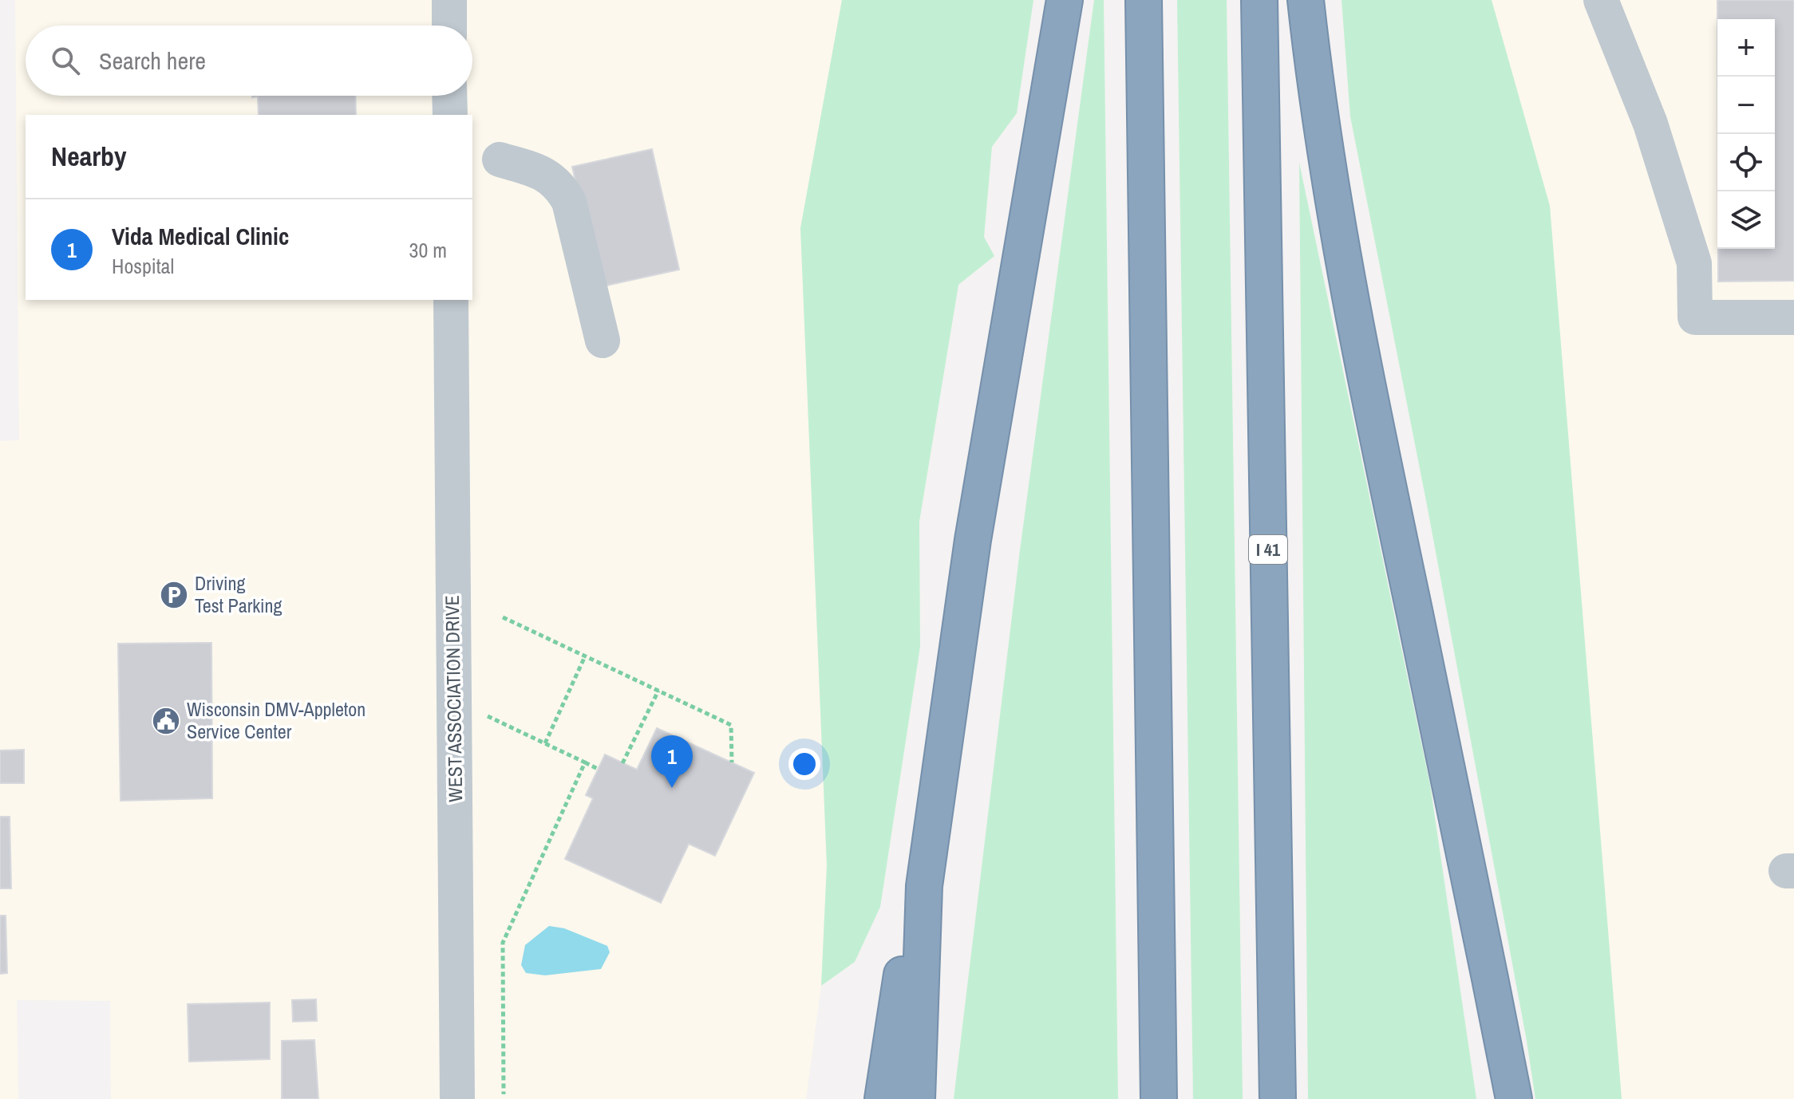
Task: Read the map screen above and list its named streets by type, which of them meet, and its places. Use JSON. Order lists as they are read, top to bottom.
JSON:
{
  "streets": {
    "highway": ["I 41"],
    "street": ["WEST ASSOCIATION DRIVE"]
  },
  "places": {
    "parking": ["Driving Test Parking"],
    "public building": ["Wisconsin DMV-Appleton Service Center"]
  },
  "page": {
    "map_buttons": ["+", "−"],
    "search": "Search here",
    "heading": "Nearby",
    "list": [
      {
        "mark": "1",
        "name": "Vida Medical Clinic",
        "note": "Hospital",
        "value": "30 m"
      }
    ],
    "pins": "1"
  }
}
